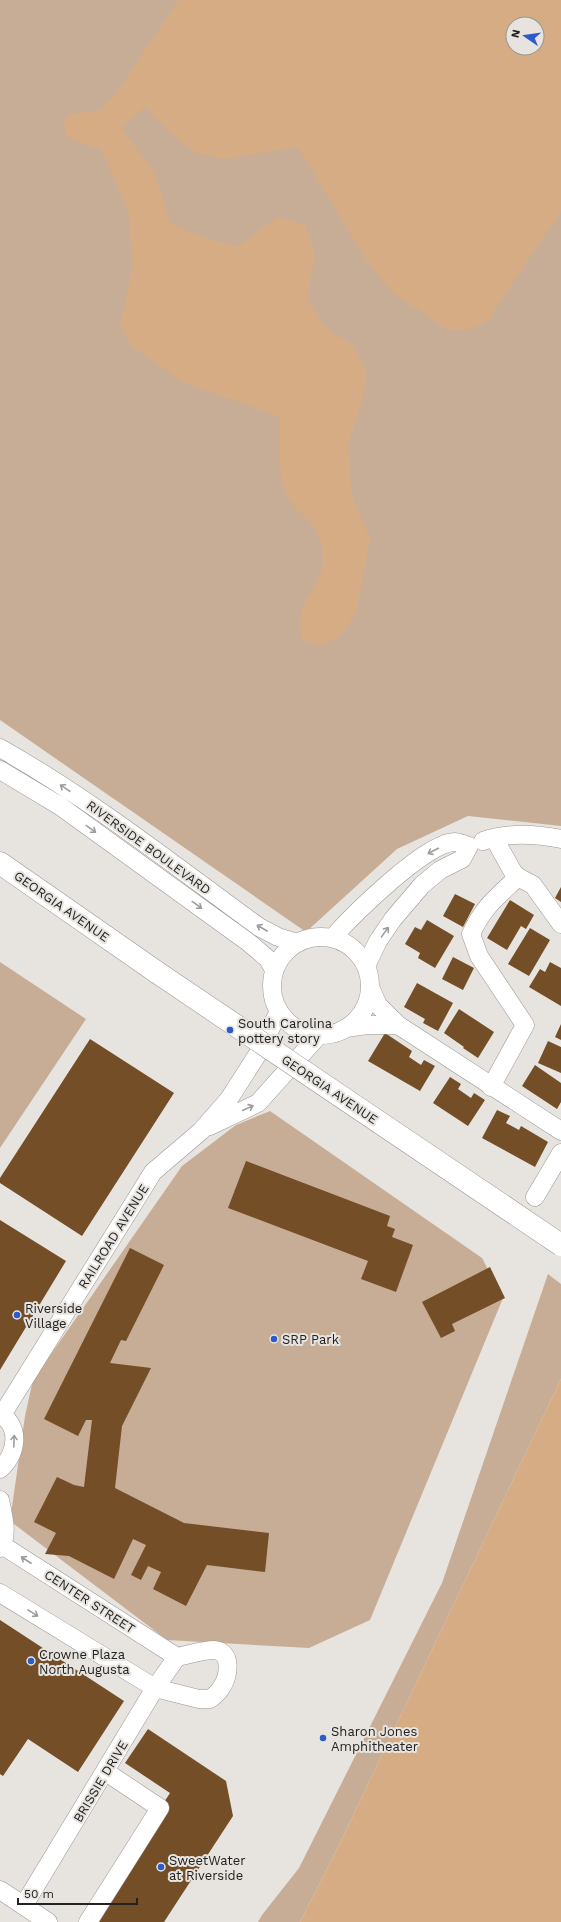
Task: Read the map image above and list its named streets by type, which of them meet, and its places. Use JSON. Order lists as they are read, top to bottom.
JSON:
{
  "streets": {
    "main road": ["GEORGIA AVENUE"],
    "street": [
      "RIVERSIDE BOULEVARD",
      "RAILROAD AVENUE",
      "CENTER STREET",
      "BRISSIE DRIVE"
    ]
  },
  "crossings": [
    ["RIVERSIDE BOULEVARD", "RAILROAD AVENUE"],
    ["CENTER STREET", "BRISSIE DRIVE"]
  ],
  "places": [
    "South Carolina pottery story",
    "Riverside Village",
    "SRP Park",
    "Crowne Plaza North Augusta",
    "Sharon Jones Amphitheater",
    "SweetWater at Riverside"
  ],
  "scale_bar": "50 m",
  "north": "left"
}
